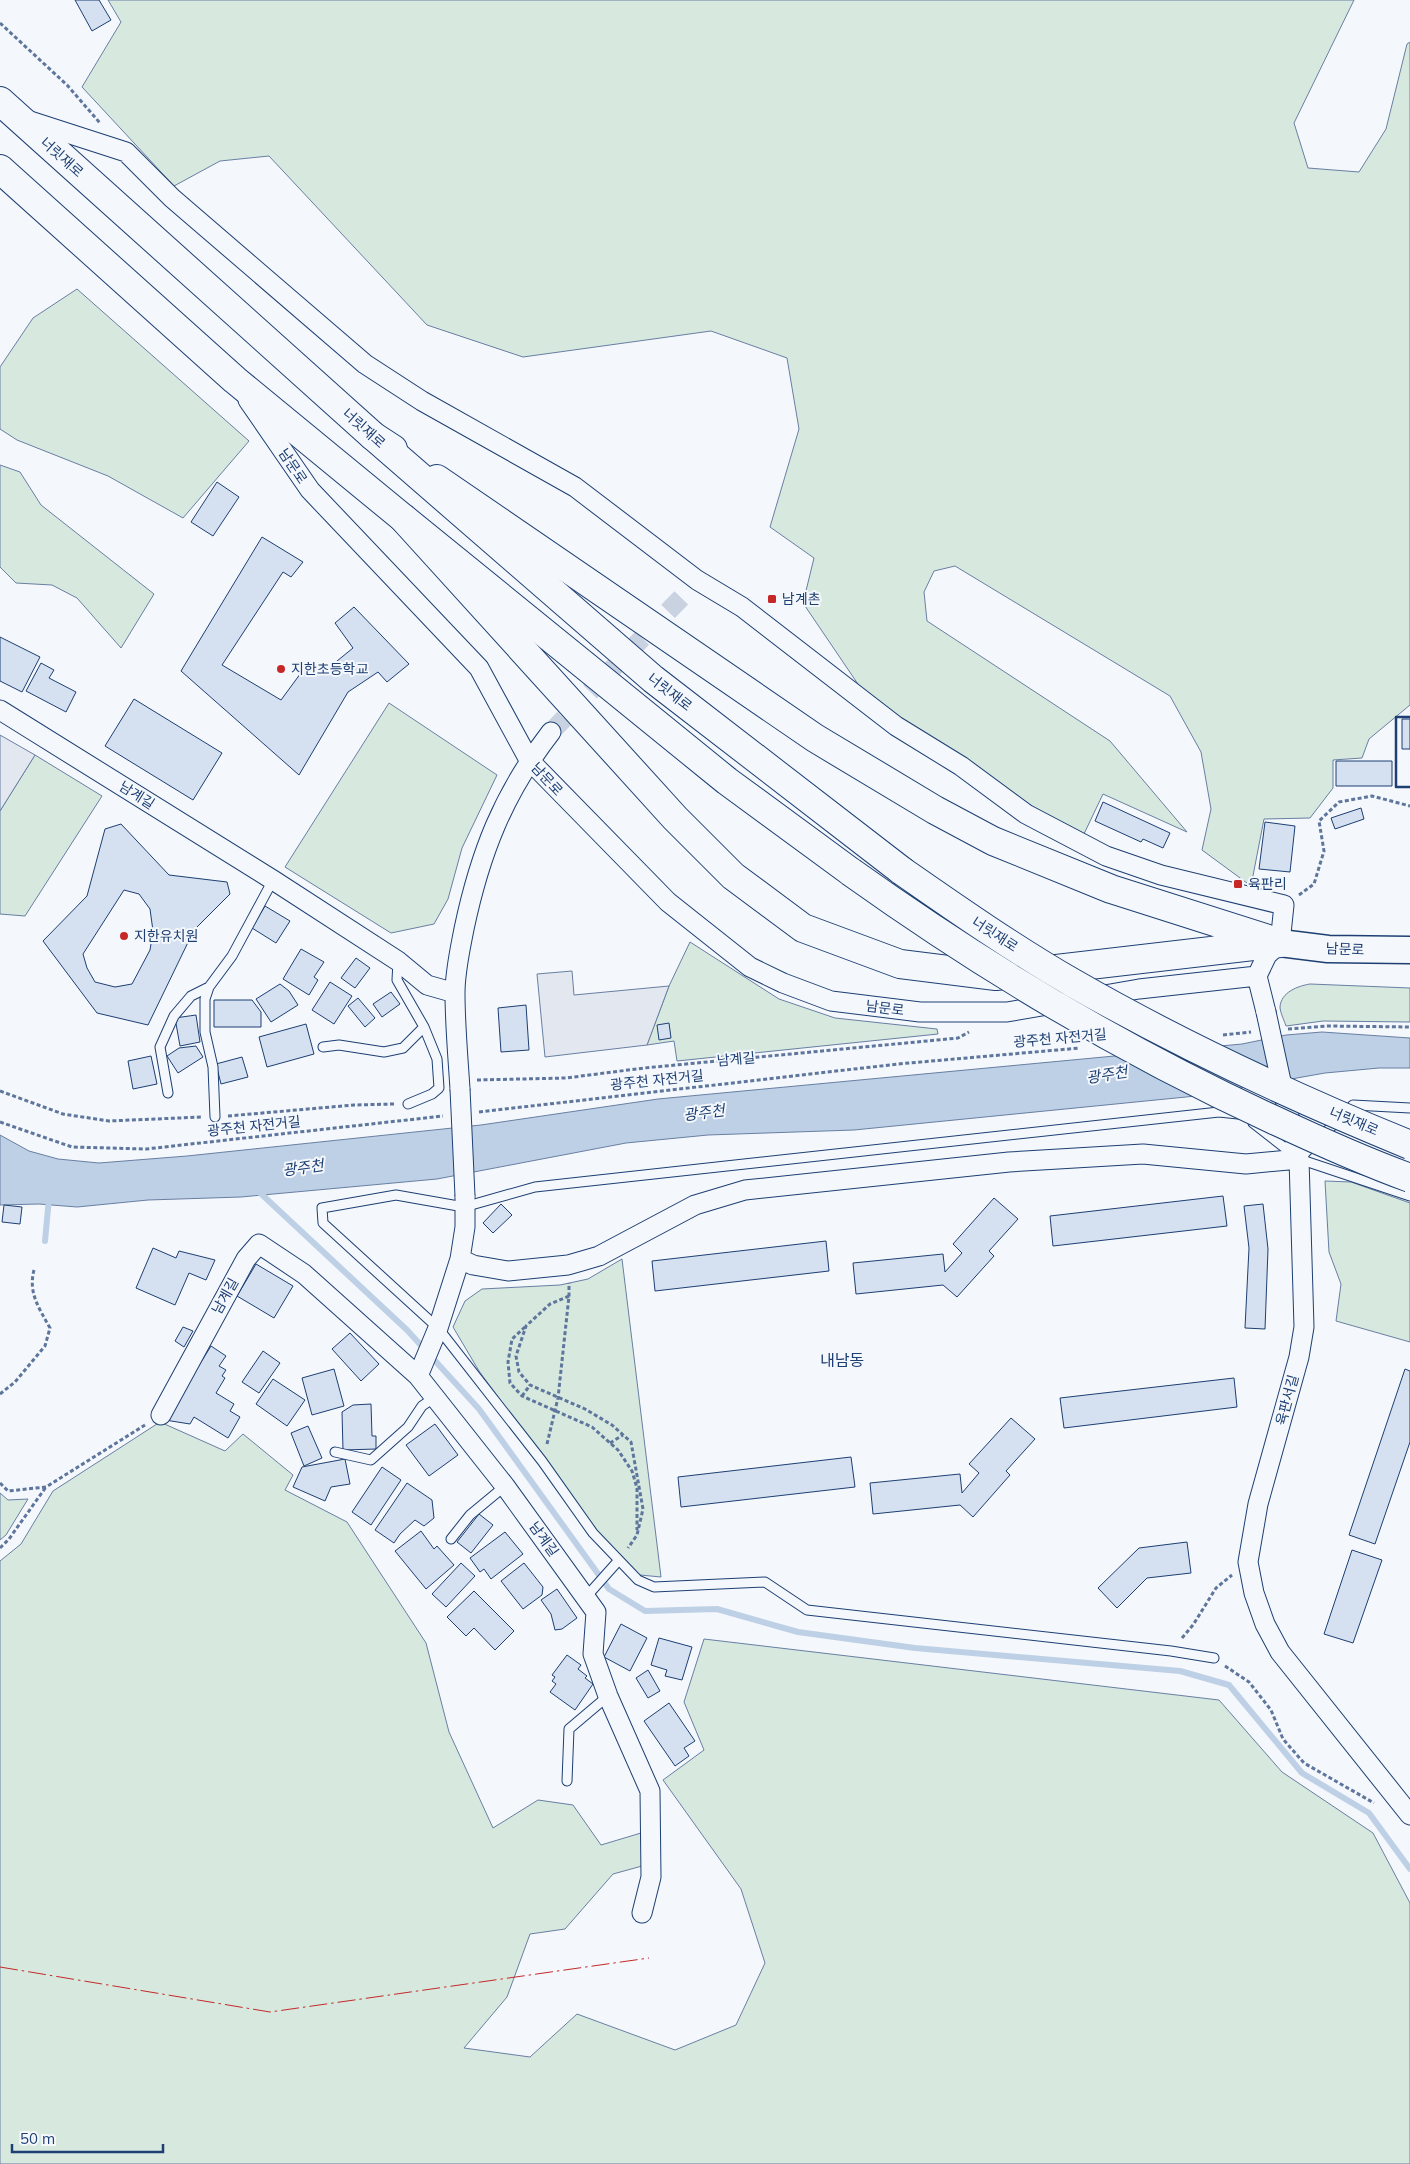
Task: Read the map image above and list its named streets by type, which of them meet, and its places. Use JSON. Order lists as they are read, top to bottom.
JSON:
{
  "streets": {
    "main road": ["너릿재로", "남문로"],
    "street": ["남계길", "육판서길"],
    "path": ["광주천 자전거길"]
  },
  "crossings": [
    ["너릿재로", "남문로"],
    ["남문로", "육판서길"]
  ],
  "districts": ["내남동"],
  "water": ["광주천"],
  "places": {
    "transit": ["남계촌", "육판리"],
    "other": ["지한초등학교", "지한유치원"]
  },
  "scale_bar": "50 m"
}
